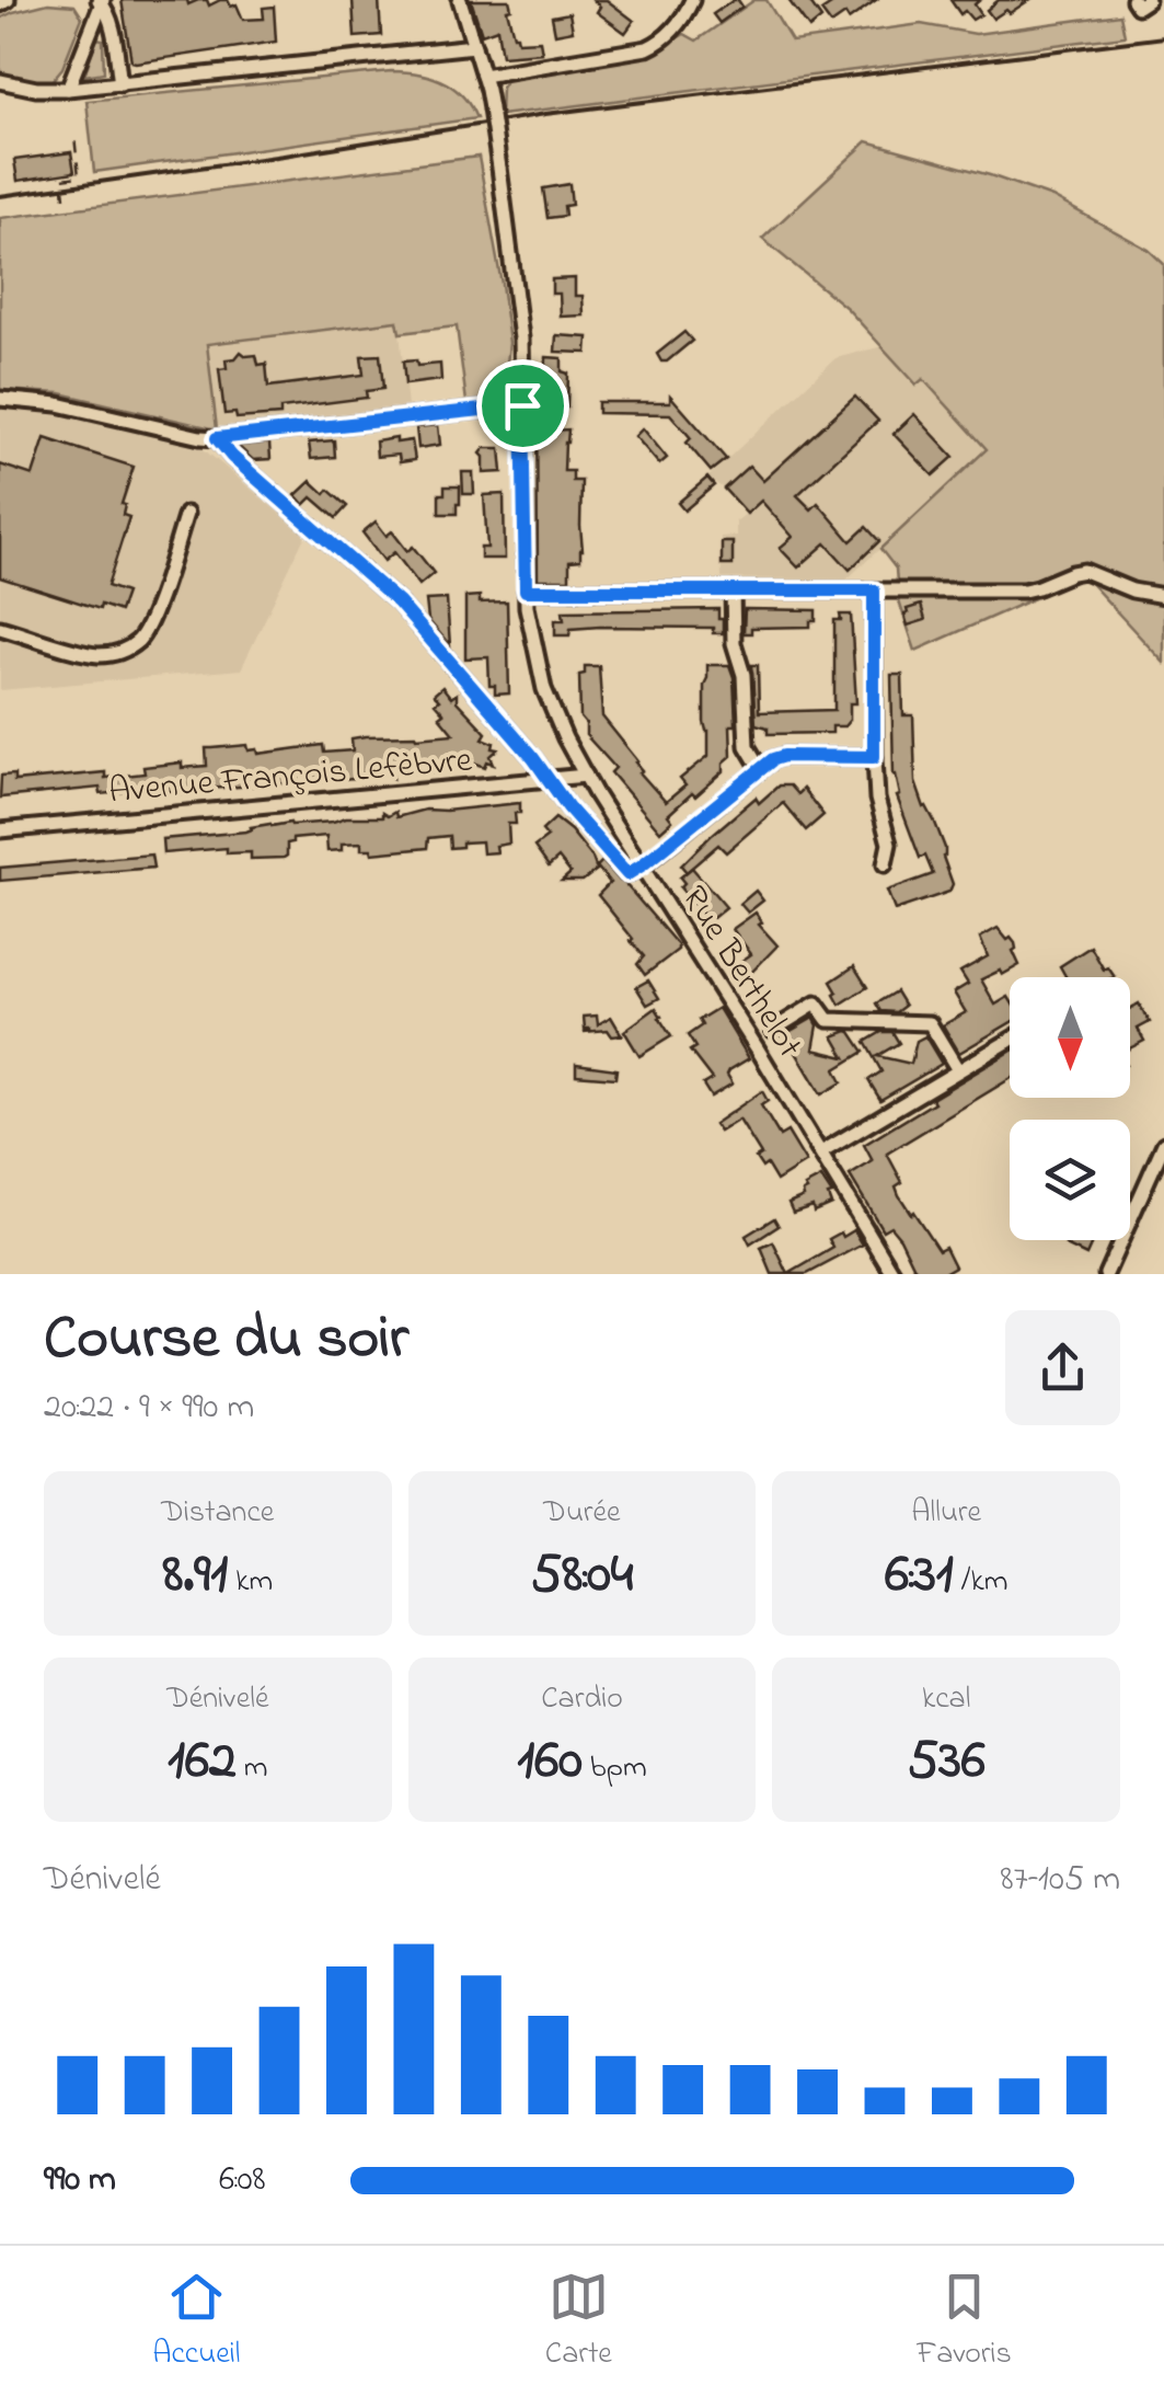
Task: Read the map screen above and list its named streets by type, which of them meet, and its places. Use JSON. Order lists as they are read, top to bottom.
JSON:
{
  "streets": {
    "street": ["Avenue François Lefèbvre", "Rue Berthelot"]
  },
  "crossings": [
    ["Avenue François Lefèbvre", "Rue Berthelot"]
  ],
  "north": "bottom",
  "page": {
    "heading": ["Course du soir", "20:22 · 9 × 990 m"],
    "stats": [
      ["Distance", "8.91 km"],
      ["Durée", "58:04"],
      ["Allure", "6:31 /km"],
      ["Dénivelé", "162 m"],
      ["Cardio", "160 bpm"],
      ["kcal", "536"]
    ],
    "chart": ["Dénivelé", "87–105 m"],
    "list": [
      {
        "name": "990 m",
        "note": "6:08"
      }
    ],
    "tabs": ["Accueil", "Carte", "Favoris"]
  }
}
